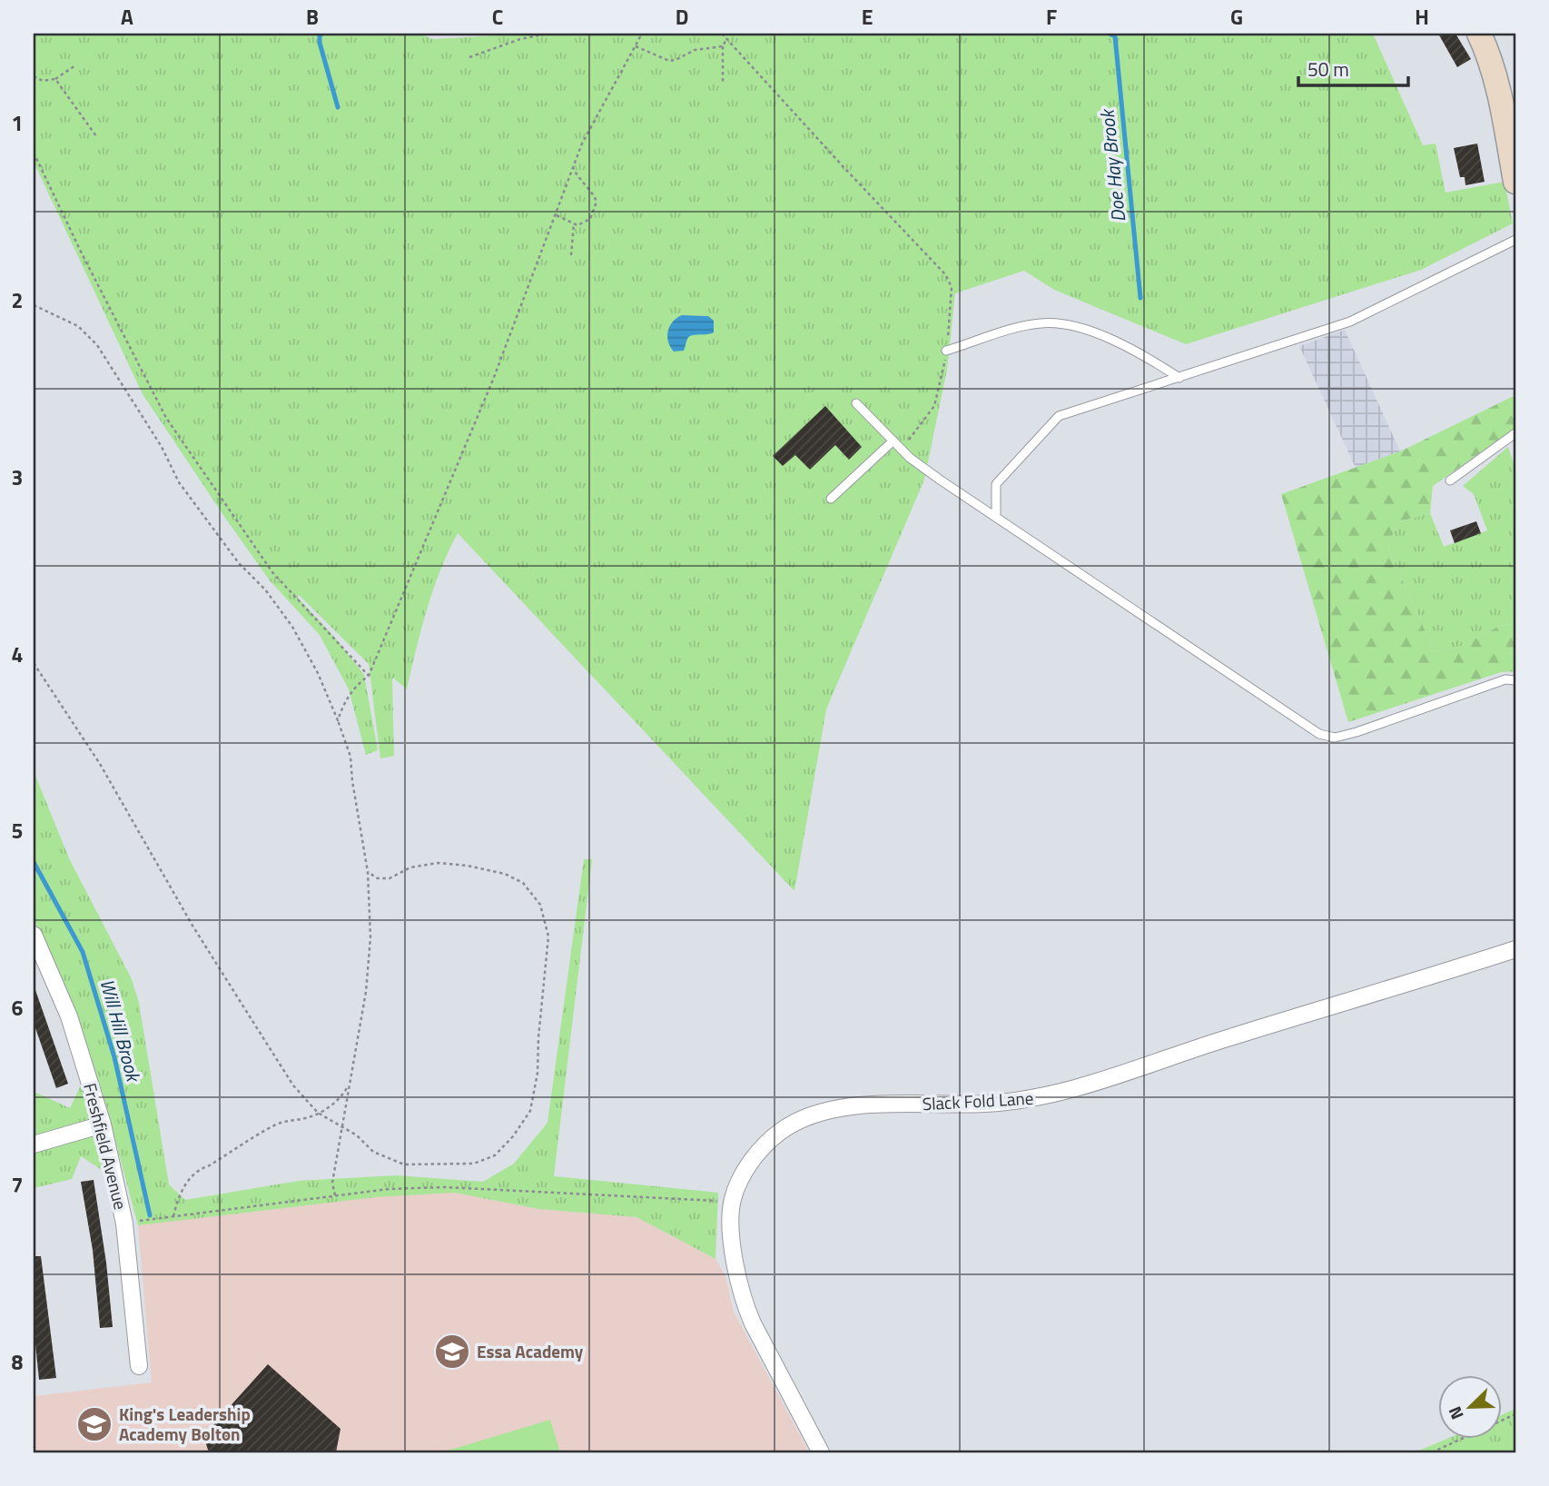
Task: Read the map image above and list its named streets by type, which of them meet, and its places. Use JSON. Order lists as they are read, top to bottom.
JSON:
{
  "streets": {
    "street": ["Slack Fold Lane", "Freshfield Avenue"]
  },
  "water": ["Doe Hay Brook", "Will Hill Brook"],
  "places": {
    "school or university": ["Essa Academy", "King's Leadership Academy Bolton"]
  },
  "scale_bar": "50 m",
  "north": "bottom left",
  "grid": {
    "columns": [
      "A",
      "B",
      "C",
      "D",
      "E",
      "F",
      "G",
      "H"
    ],
    "rows": [
      "1",
      "2",
      "3",
      "4",
      "5",
      "6",
      "7",
      "8"
    ]
  }
}
